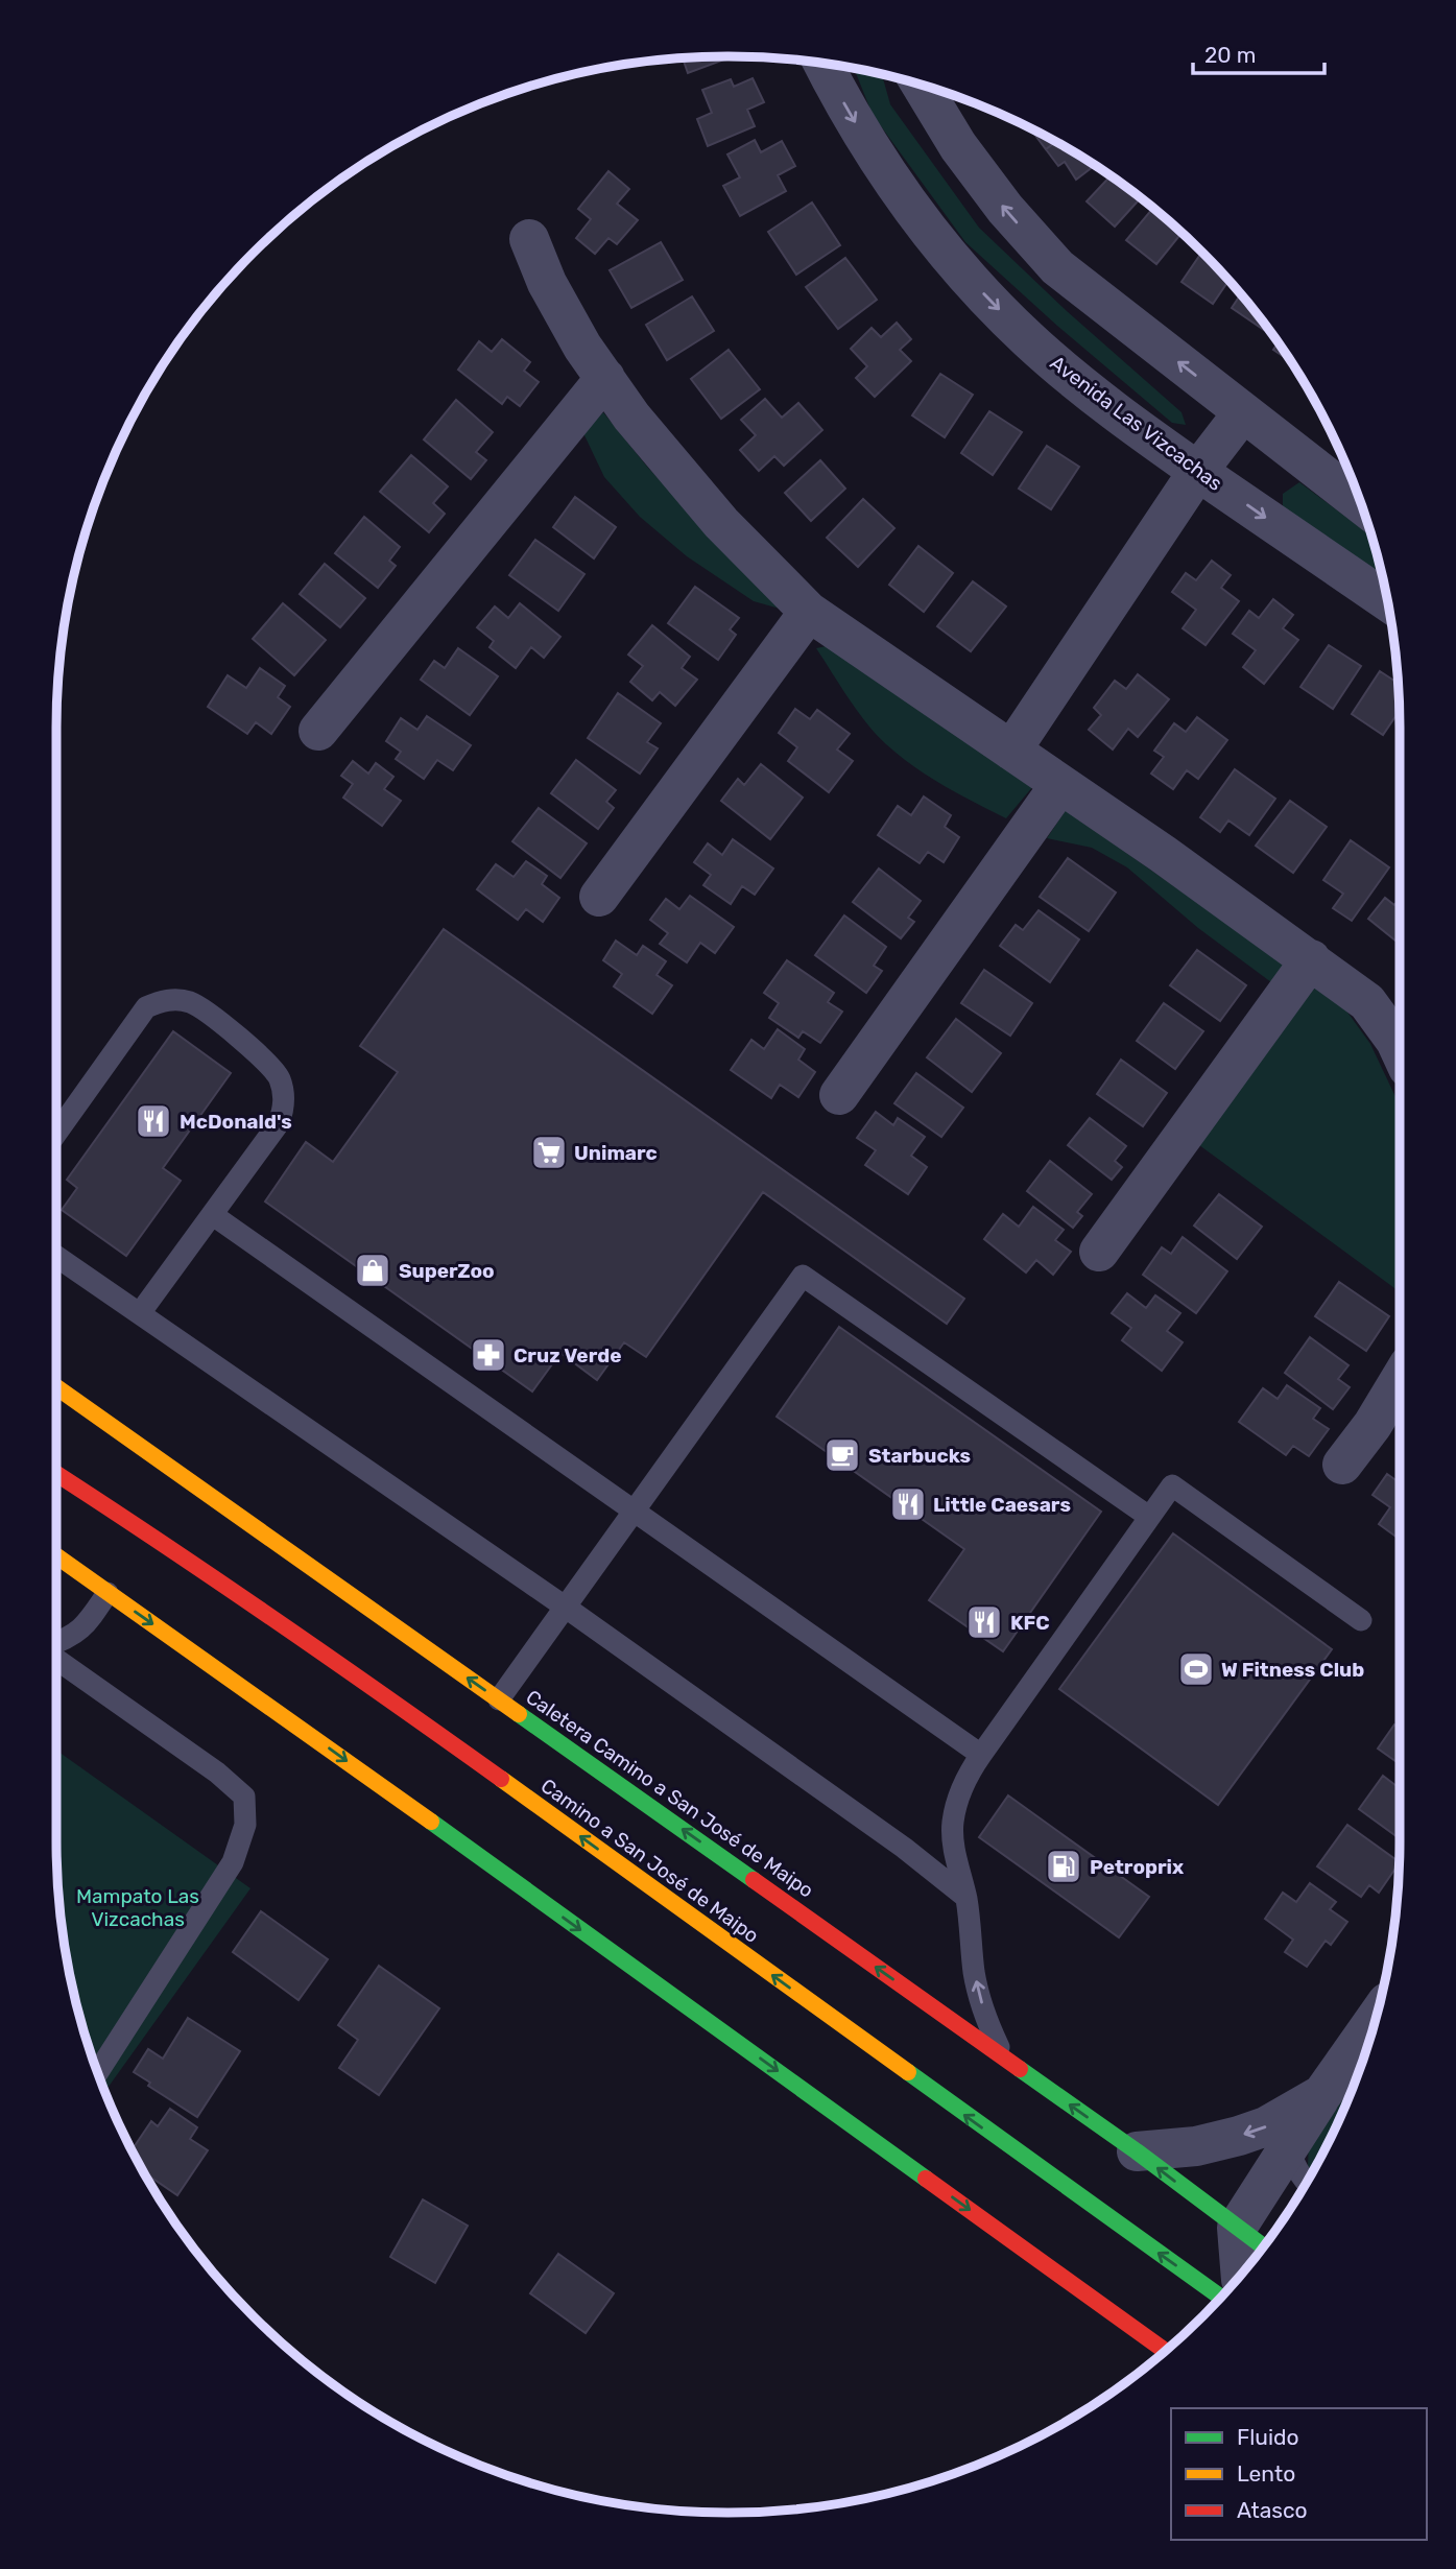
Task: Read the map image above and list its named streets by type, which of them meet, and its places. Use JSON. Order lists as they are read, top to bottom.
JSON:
{
  "streets": {
    "main road": ["Caletera Camino a San José de Maipo", "Camino a San José de Maipo"],
    "street": ["Avenida Las Vizcachas"]
  },
  "parks": ["Mampato Las Vizcachas"],
  "places": {
    "restaurant": ["McDonald's", "Little Caesars", "KFC"],
    "supermarket": ["Unimarc"],
    "shop": ["SuperZoo"],
    "pharmacy": ["Cruz Verde"],
    "cafe": ["Starbucks"],
    "sports": ["W Fitness Club"],
    "fuel station": ["Petroprix"]
  },
  "legend": ["Fluido", "Lento", "Atasco"],
  "scale_bar": "20 m"
}
